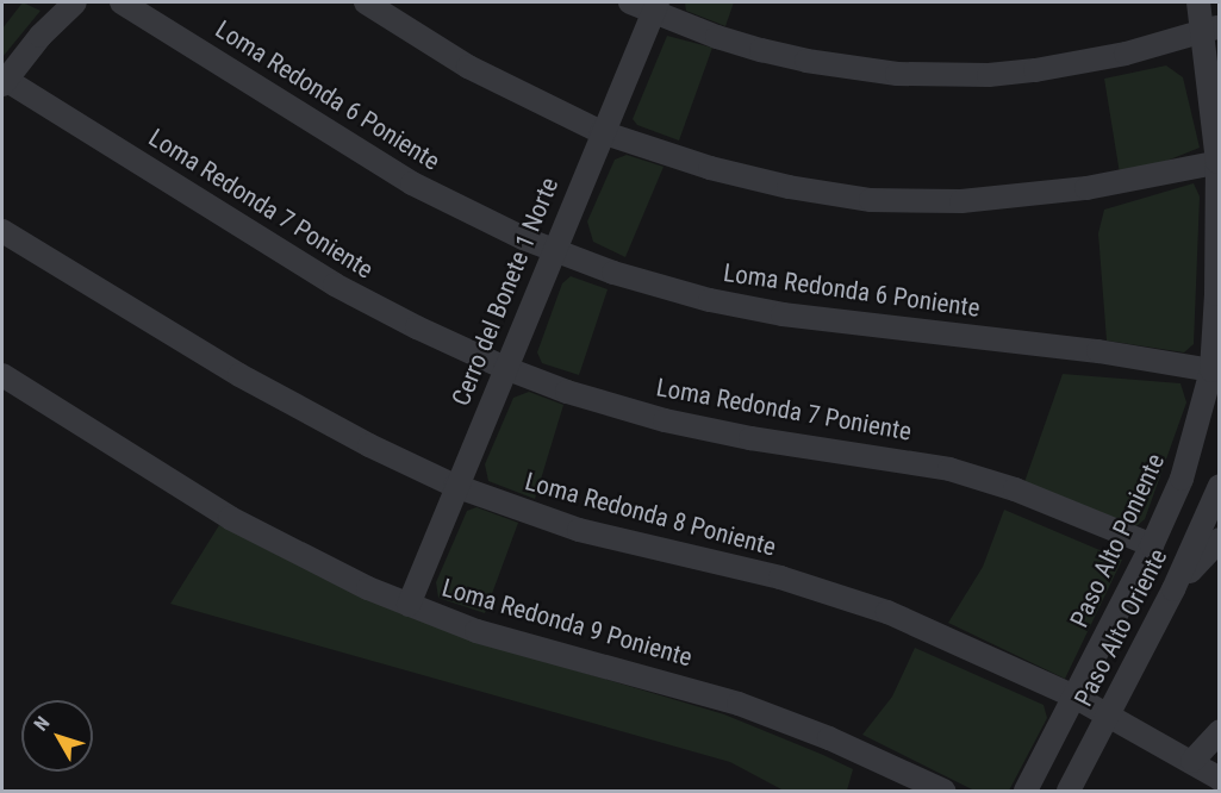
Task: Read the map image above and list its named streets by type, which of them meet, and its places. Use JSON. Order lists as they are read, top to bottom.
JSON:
{
  "streets": {
    "street": [
      "Loma Redonda 6 Poniente",
      "Loma Redonda 7 Poniente",
      "Cerro del Bonete 1 Norte",
      "Loma Redonda 8 Poniente",
      "Paso Alto Poniente",
      "Loma Redonda 9 Poniente",
      "Paso Alto Oriente"
    ]
  },
  "crossings": [
    ["Loma Redonda 6 Poniente", "Cerro del Bonete 1 Norte"],
    ["Loma Redonda 6 Poniente", "Paso Alto Poniente"],
    ["Loma Redonda 7 Poniente", "Cerro del Bonete 1 Norte"],
    ["Loma Redonda 7 Poniente", "Paso Alto Poniente"],
    ["Cerro del Bonete 1 Norte", "Loma Redonda 8 Poniente"],
    ["Cerro del Bonete 1 Norte", "Loma Redonda 9 Poniente"],
    ["Loma Redonda 8 Poniente", "Paso Alto Poniente"],
    ["Loma Redonda 8 Poniente", "Paso Alto Oriente"]
  ],
  "north": "top left"
}
